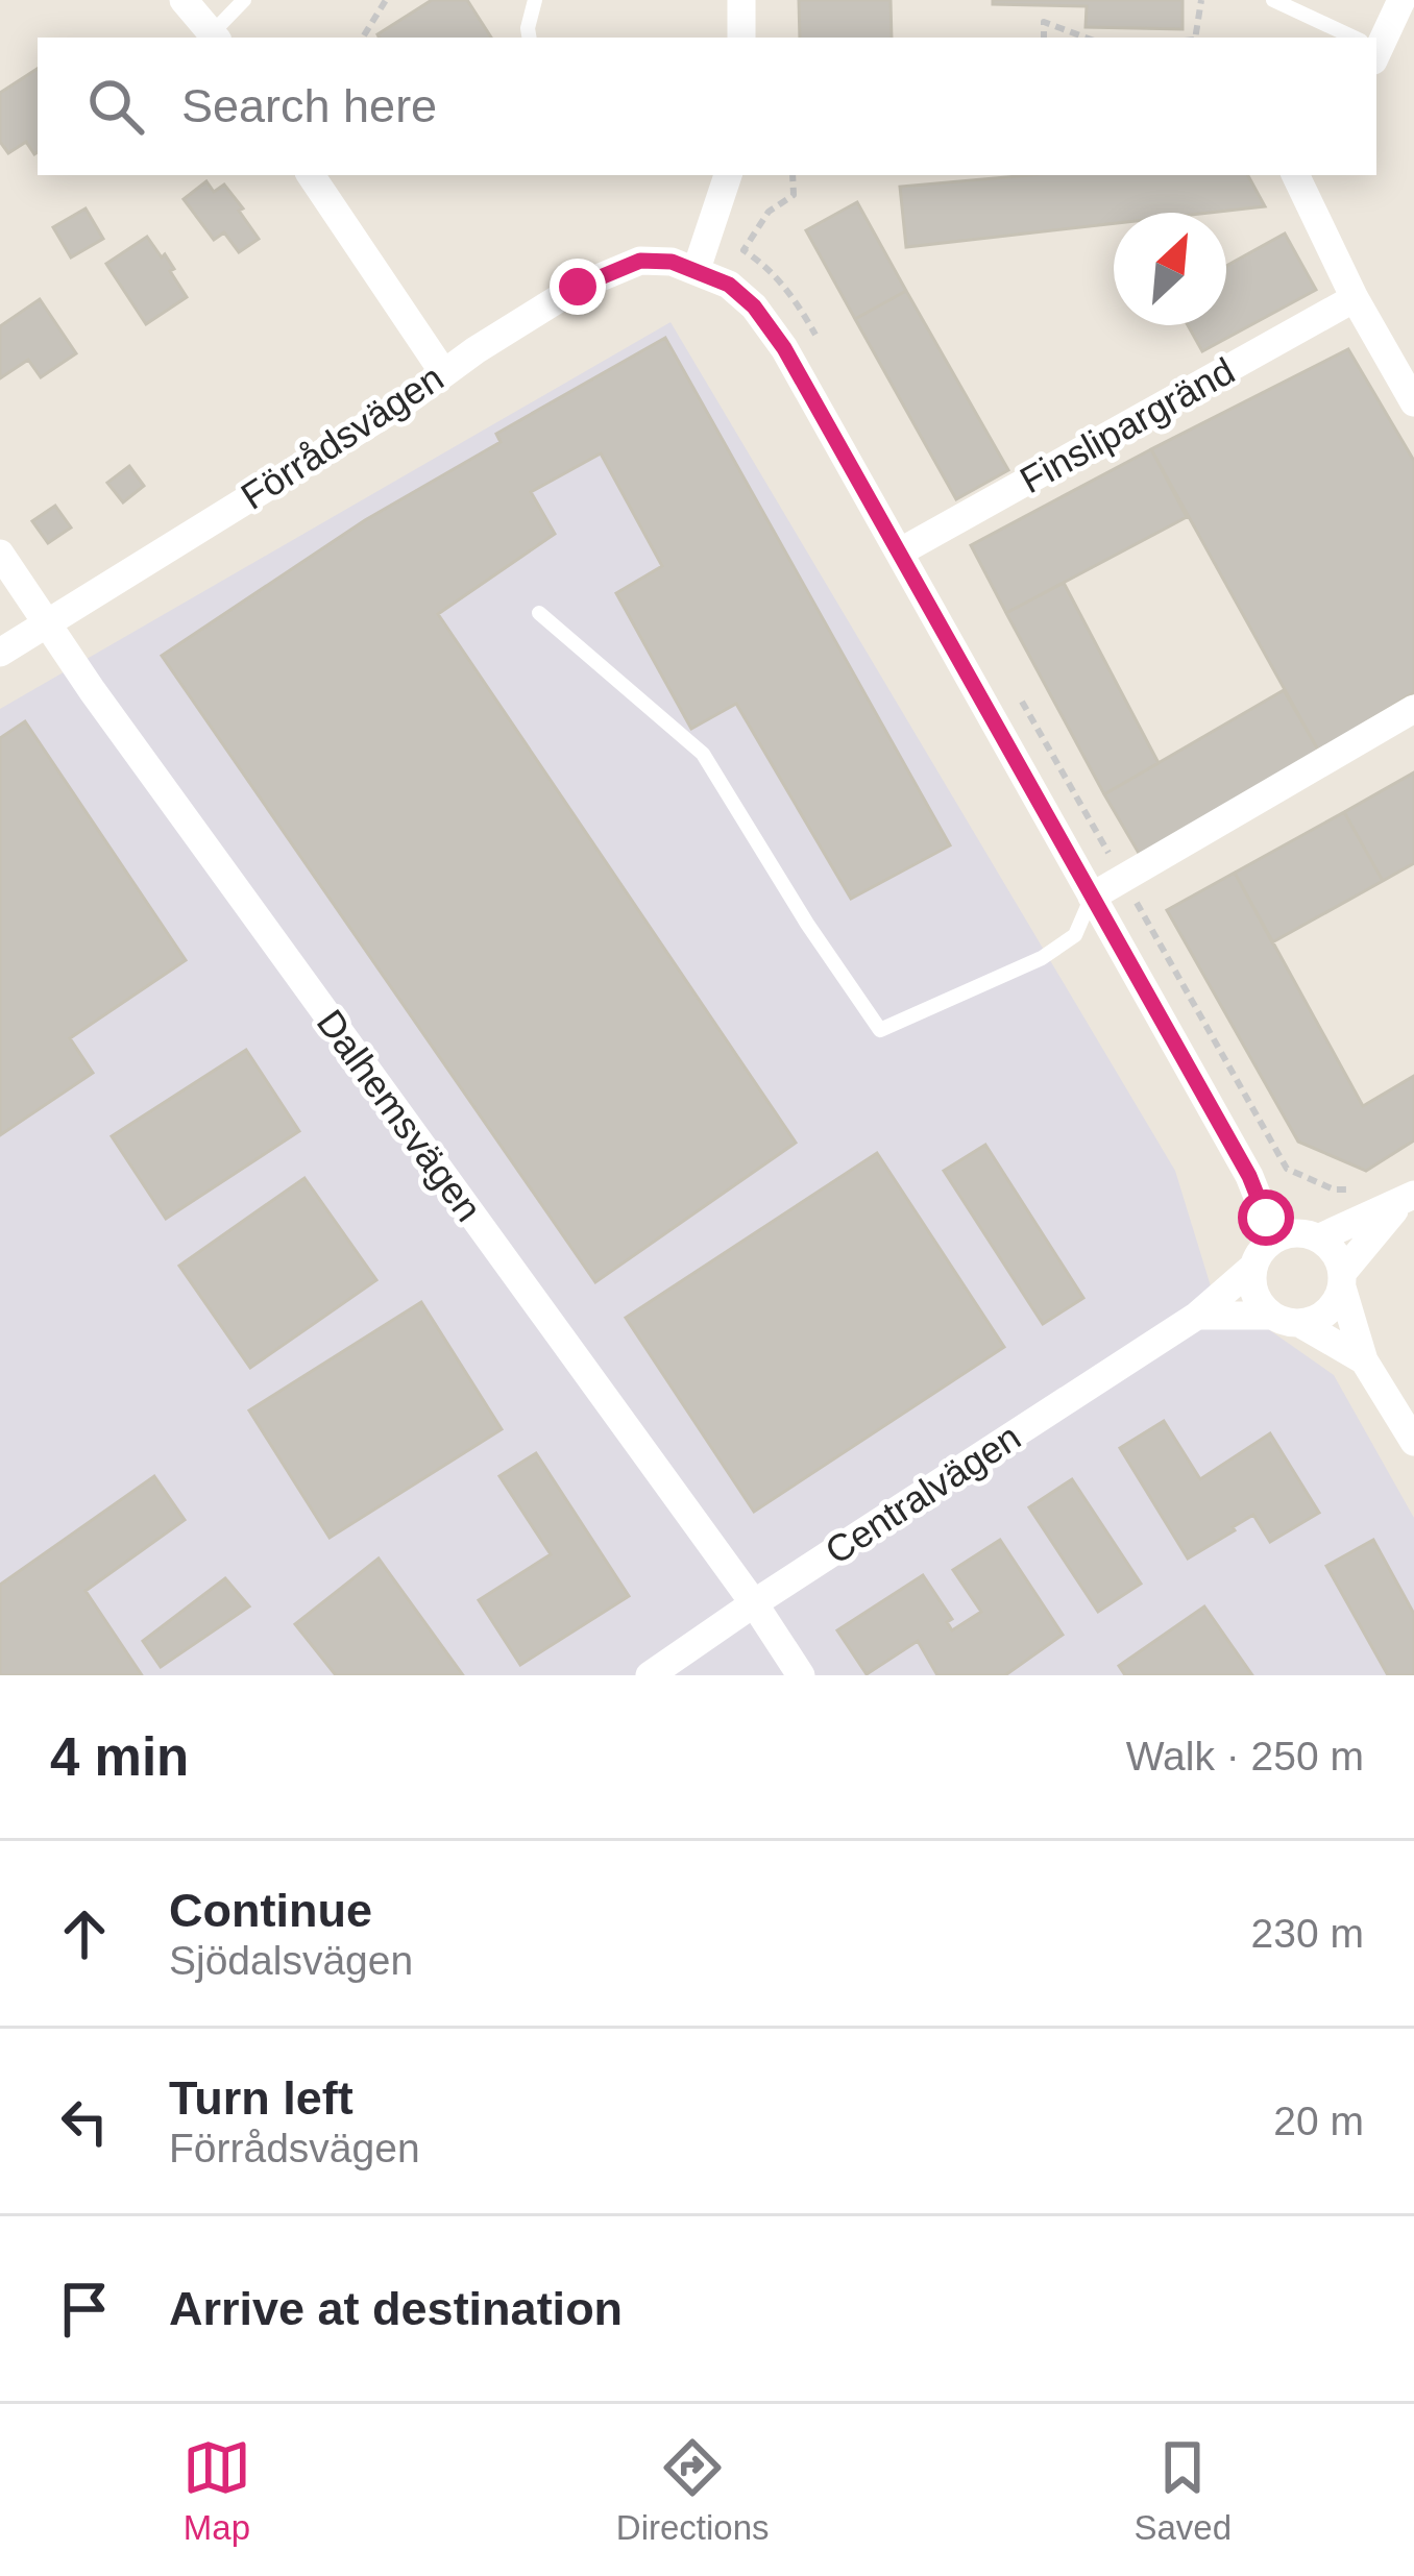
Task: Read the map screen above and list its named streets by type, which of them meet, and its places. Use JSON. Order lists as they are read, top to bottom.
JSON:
{
  "streets": {
    "street": [
      "Finslipargränd",
      "Förrådsvägen",
      "Dalhemsvägen",
      "Centralvägen"
    ]
  },
  "crossings": [
    ["Förrådsvägen", "Dalhemsvägen"],
    ["Dalhemsvägen", "Centralvägen"]
  ],
  "north": "top right",
  "page": {
    "search": "Search here",
    "heading": ["4 min", "Walk · 250 m"],
    "list": [
      ["Continue", "Sjödalsvägen", "230 m"],
      ["Turn left", "Förrådsvägen", "20 m"],
      "Arrive at destination"
    ],
    "nav": ["Map", "Directions", "Saved"]
  }
}
